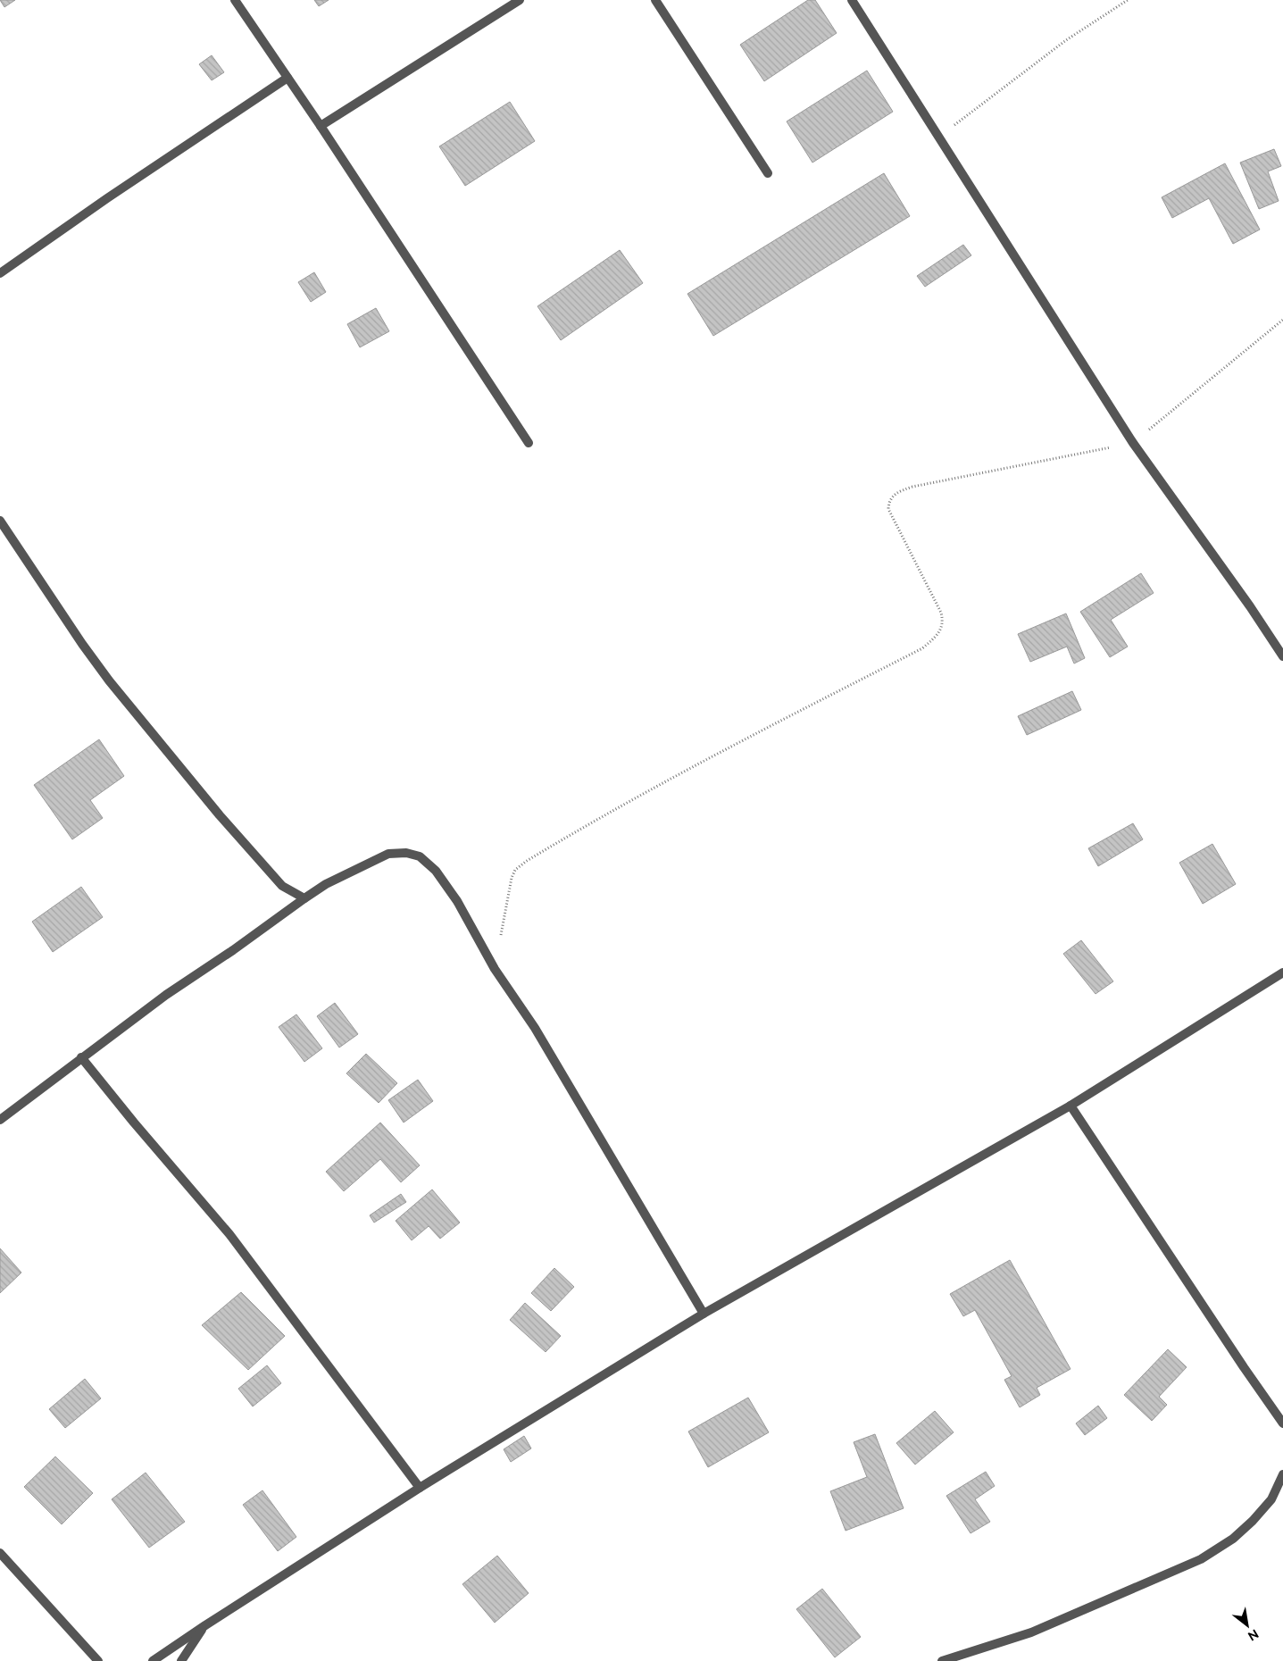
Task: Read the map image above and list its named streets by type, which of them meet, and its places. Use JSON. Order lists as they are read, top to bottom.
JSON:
{
  "north": "bottom right"
}
